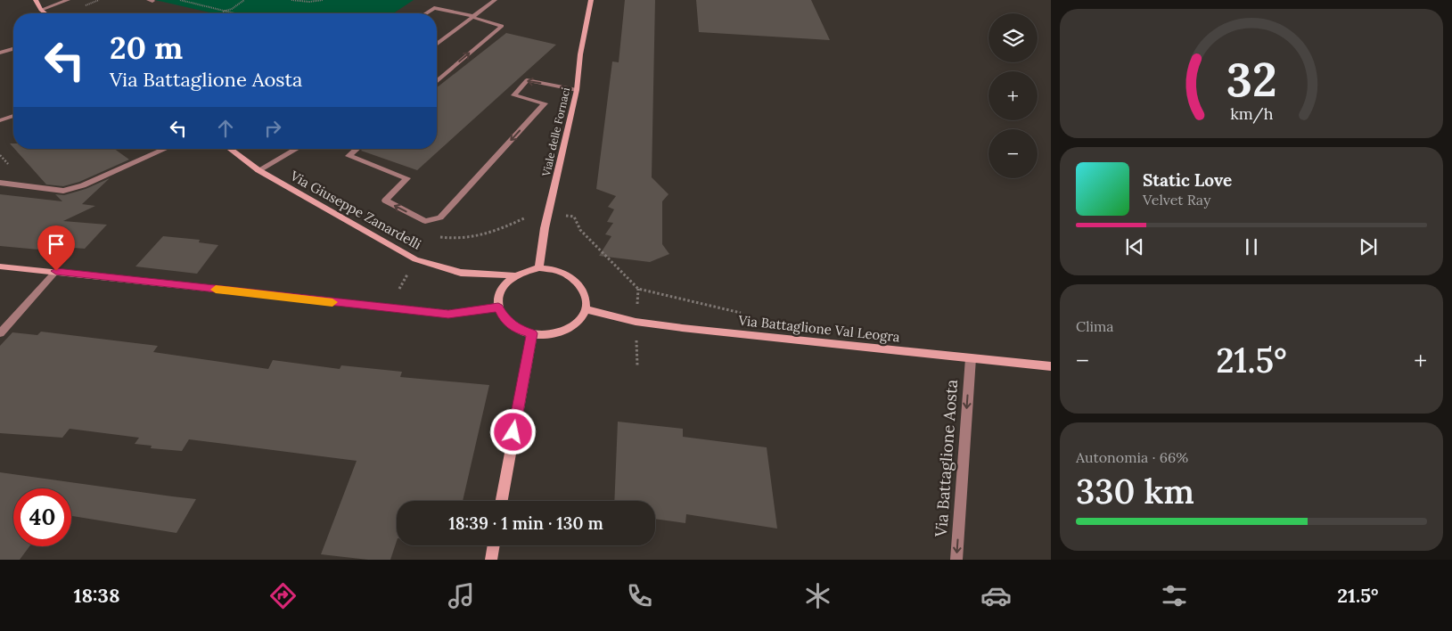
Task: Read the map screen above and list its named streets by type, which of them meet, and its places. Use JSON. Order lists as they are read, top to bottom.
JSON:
{
  "streets": {
    "street": [
      "Viale delle Fornaci",
      "Via Giuseppe Zanardelli",
      "Via Battaglione Val Leogra",
      "Via Battaglione Aosta"
    ]
  },
  "crossings": [
    ["Viale delle Fornaci", "Via Giuseppe Zanardelli"],
    ["Viale delle Fornaci", "Via Battaglione Val Leogra"],
    ["Via Giuseppe Zanardelli", "Via Battaglione Val Leogra"],
    ["Via Battaglione Val Leogra", "Via Battaglione Aosta"]
  ],
  "one_way": ["Via Battaglione Aosta"],
  "page": {
    "map_buttons": ["+", "−"],
    "turn": ["20 m", "Via Battaglione Aosta"],
    "song": ["Static Love", "Velvet Ray"],
    "tile": [
      "Clima",
      ["Autonomia · 66%", "330 km"]
    ],
    "heat": ["−", "21.5°", "+"],
    "limit": "40",
    "trip": "18:39 · 1 min · 130 m",
    "tabs": ["18:38", "21.5°"],
    "gauge": ["32", "km/h"]
  }
}
